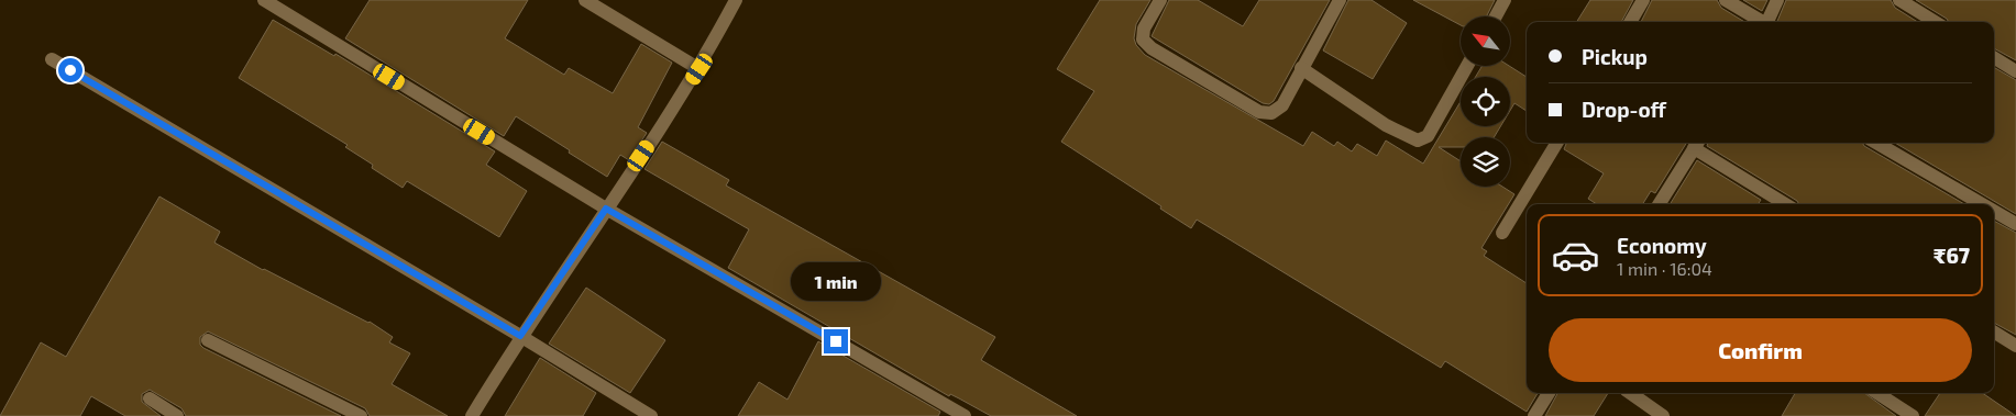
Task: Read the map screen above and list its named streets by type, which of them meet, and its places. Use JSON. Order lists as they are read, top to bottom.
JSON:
{
  "north": "top left",
  "page": {
    "banner": ["Pickup", "Drop-off"],
    "list": [
      {
        "name": "Economy",
        "note": "1 min · 16:04",
        "value": "₹67"
      }
    ],
    "bubble": "1 min",
    "buttons": "Confirm"
  }
}
